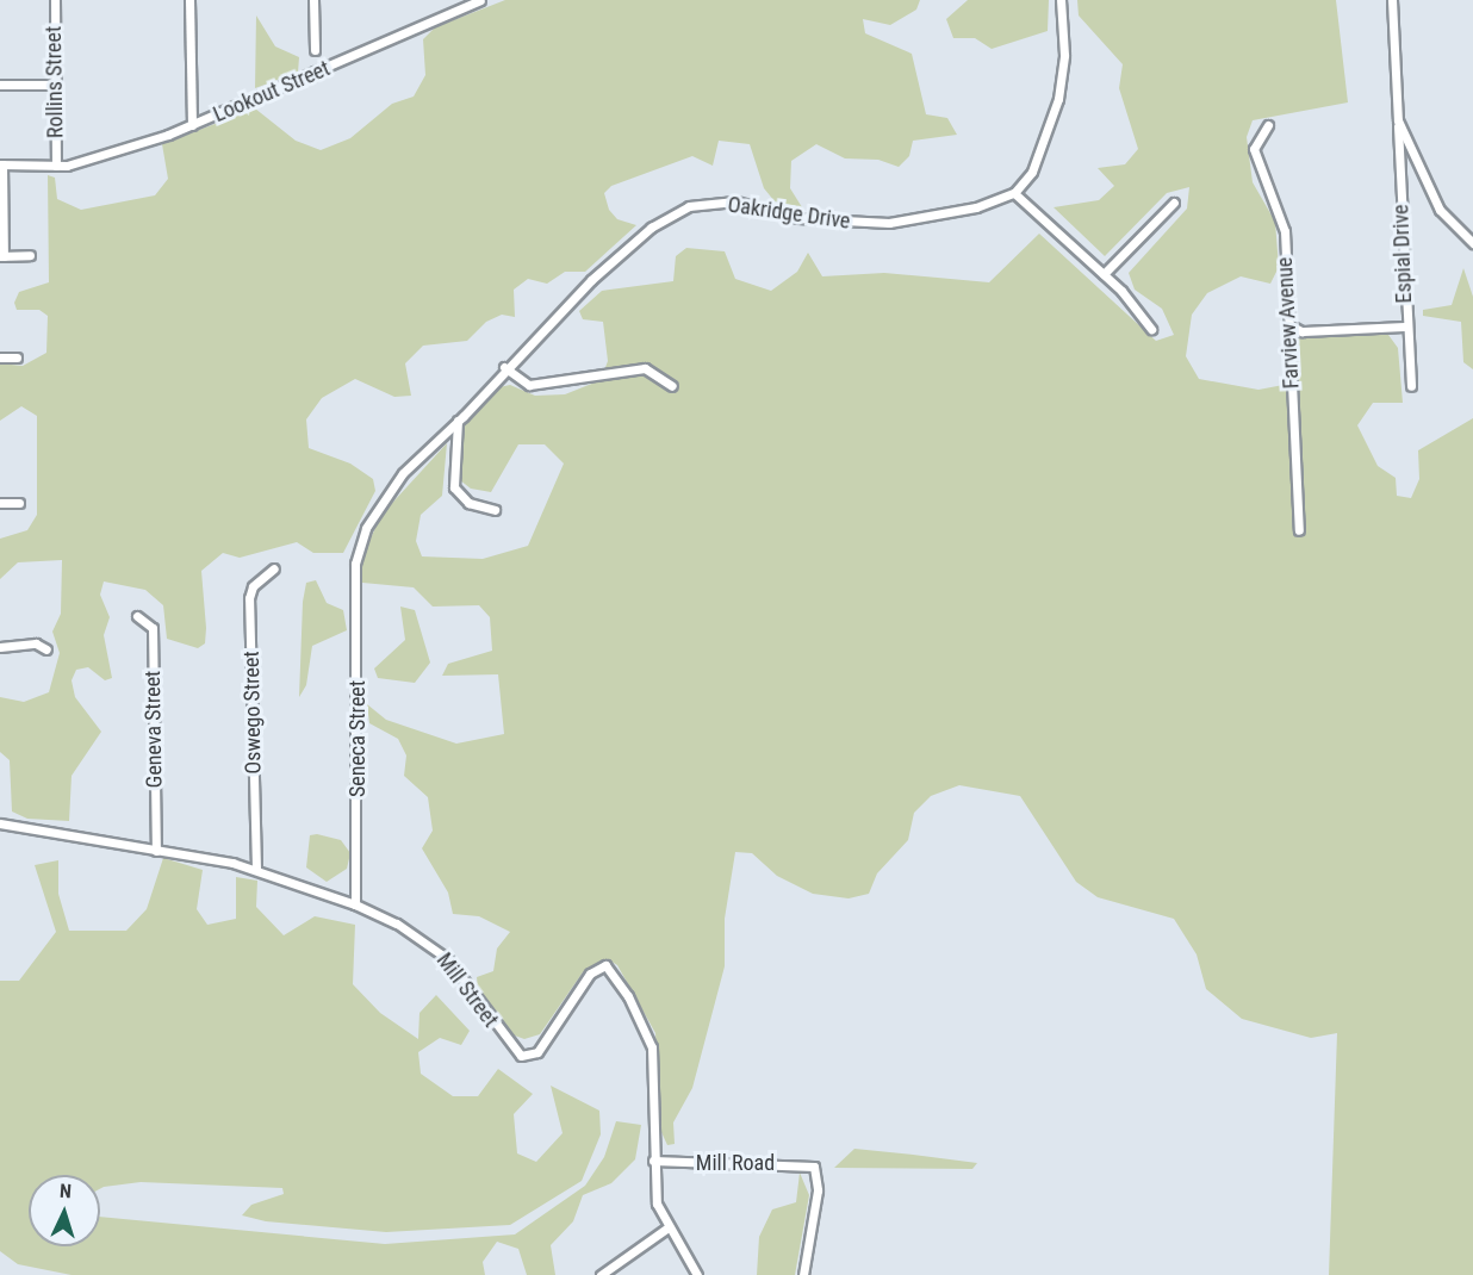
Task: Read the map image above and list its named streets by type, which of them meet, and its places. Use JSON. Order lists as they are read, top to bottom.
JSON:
{
  "streets": {
    "street": [
      "Rollins Street",
      "Lookout Street",
      "Oakridge Drive",
      "Espial Drive",
      "Farview Avenue",
      "Oswego Street",
      "Geneva Street",
      "Seneca Street",
      "Mill Street",
      "Mill Road"
    ]
  },
  "crossings": [
    ["Rollins Street", "Lookout Street"],
    ["Oakridge Drive", "Seneca Street"],
    ["Oswego Street", "Mill Street"],
    ["Geneva Street", "Mill Street"],
    ["Seneca Street", "Mill Street"],
    ["Mill Street", "Mill Road"]
  ],
  "north": "top"
}
